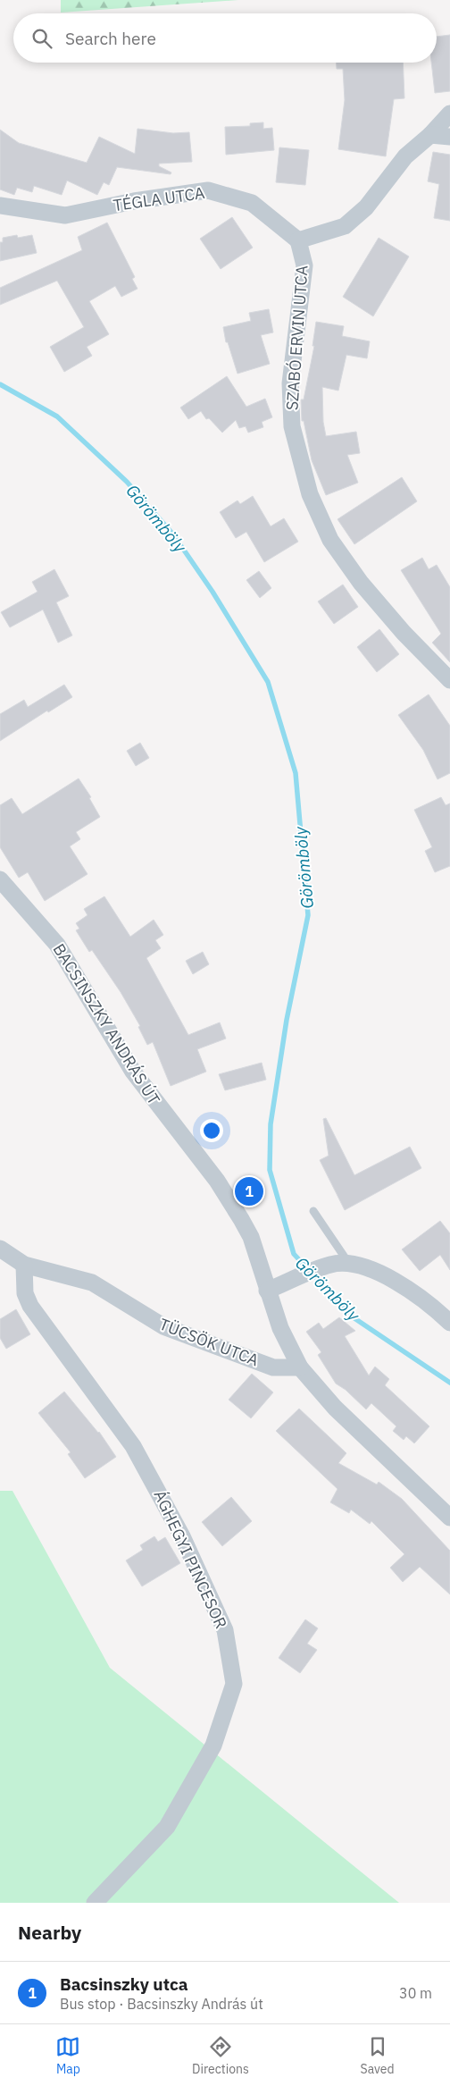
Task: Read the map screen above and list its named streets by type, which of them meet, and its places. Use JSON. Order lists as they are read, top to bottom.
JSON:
{
  "streets": {
    "street": [
      "TÉGLA UTCA",
      "SZABÓ ERVIN UTCA",
      "BACSINSZKY ANDRÁS ÚT",
      "TÜCSÖK UTCA",
      "ÁGHEGYI PINCESOR"
    ]
  },
  "crossings": [
    ["TÉGLA UTCA", "SZABÓ ERVIN UTCA"],
    ["BACSINSZKY ANDRÁS ÚT", "TÜCSÖK UTCA"],
    ["TÜCSÖK UTCA", "ÁGHEGYI PINCESOR"]
  ],
  "water": ["Görömböly"],
  "page": {
    "search": "Search here",
    "pins": "1",
    "heading": "Nearby",
    "list": [
      {
        "mark": "1",
        "name": "Bacsinszky utca",
        "note": "Bus stop · Bacsinszky András út",
        "value": "30 m"
      }
    ],
    "nav": ["Map", "Directions", "Saved"]
  }
}
